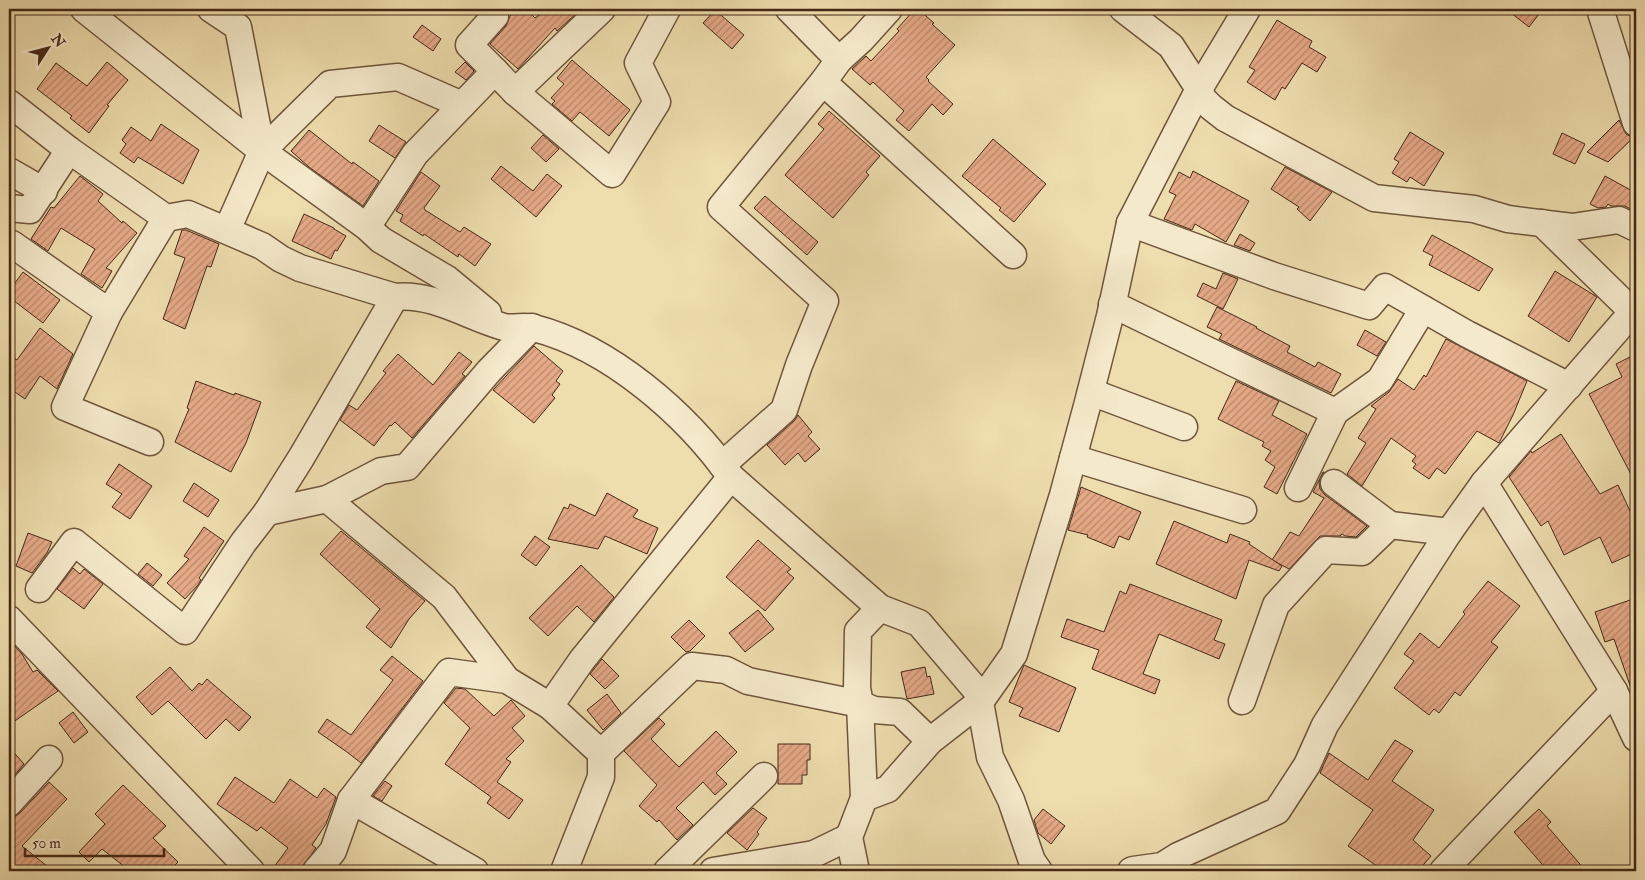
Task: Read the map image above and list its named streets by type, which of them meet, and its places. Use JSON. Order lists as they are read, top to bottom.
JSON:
{
  "scale_bar": "50 m",
  "north": "top right"
}
